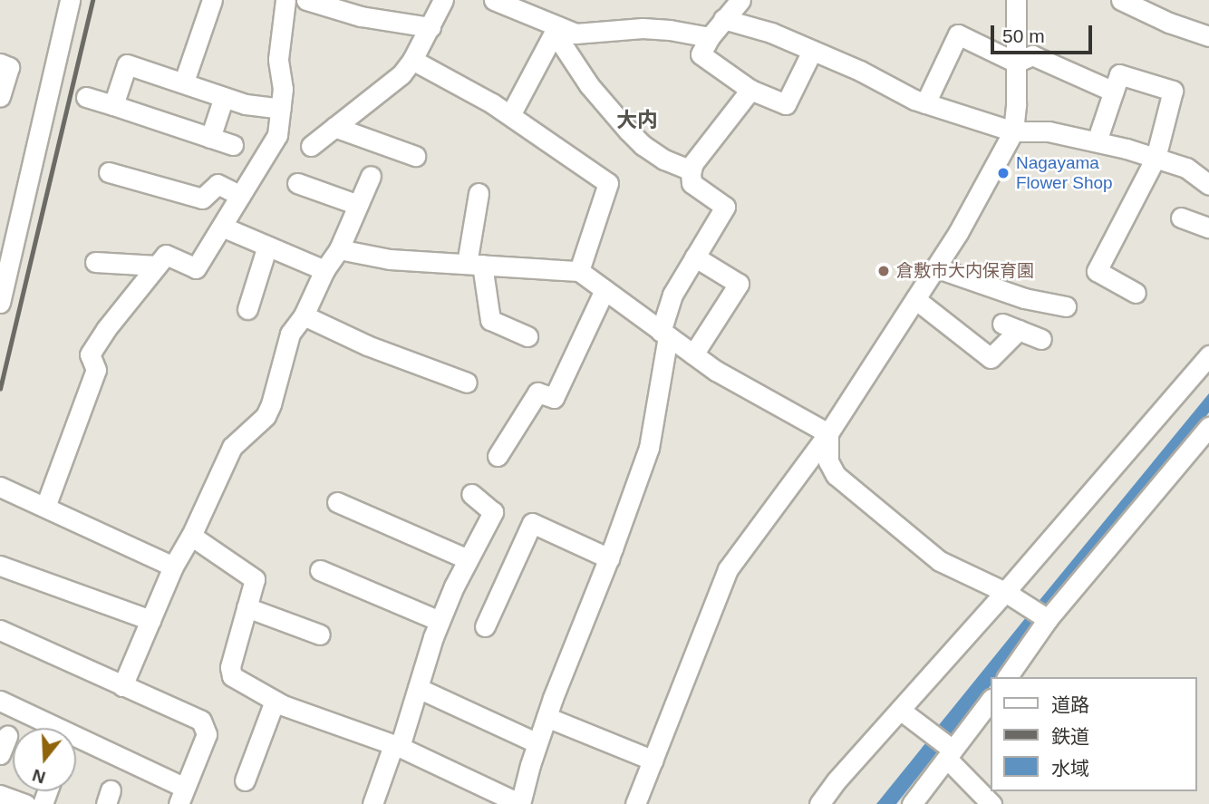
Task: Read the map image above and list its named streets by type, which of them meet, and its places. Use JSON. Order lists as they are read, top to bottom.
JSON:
{
  "districts": ["大内"],
  "places": ["Nagayama Flower Shop", "倉敷市大内保育園"],
  "legend": ["道路", "鉄道", "水域"],
  "scale_bar": "50 m",
  "north": "bottom"
}
